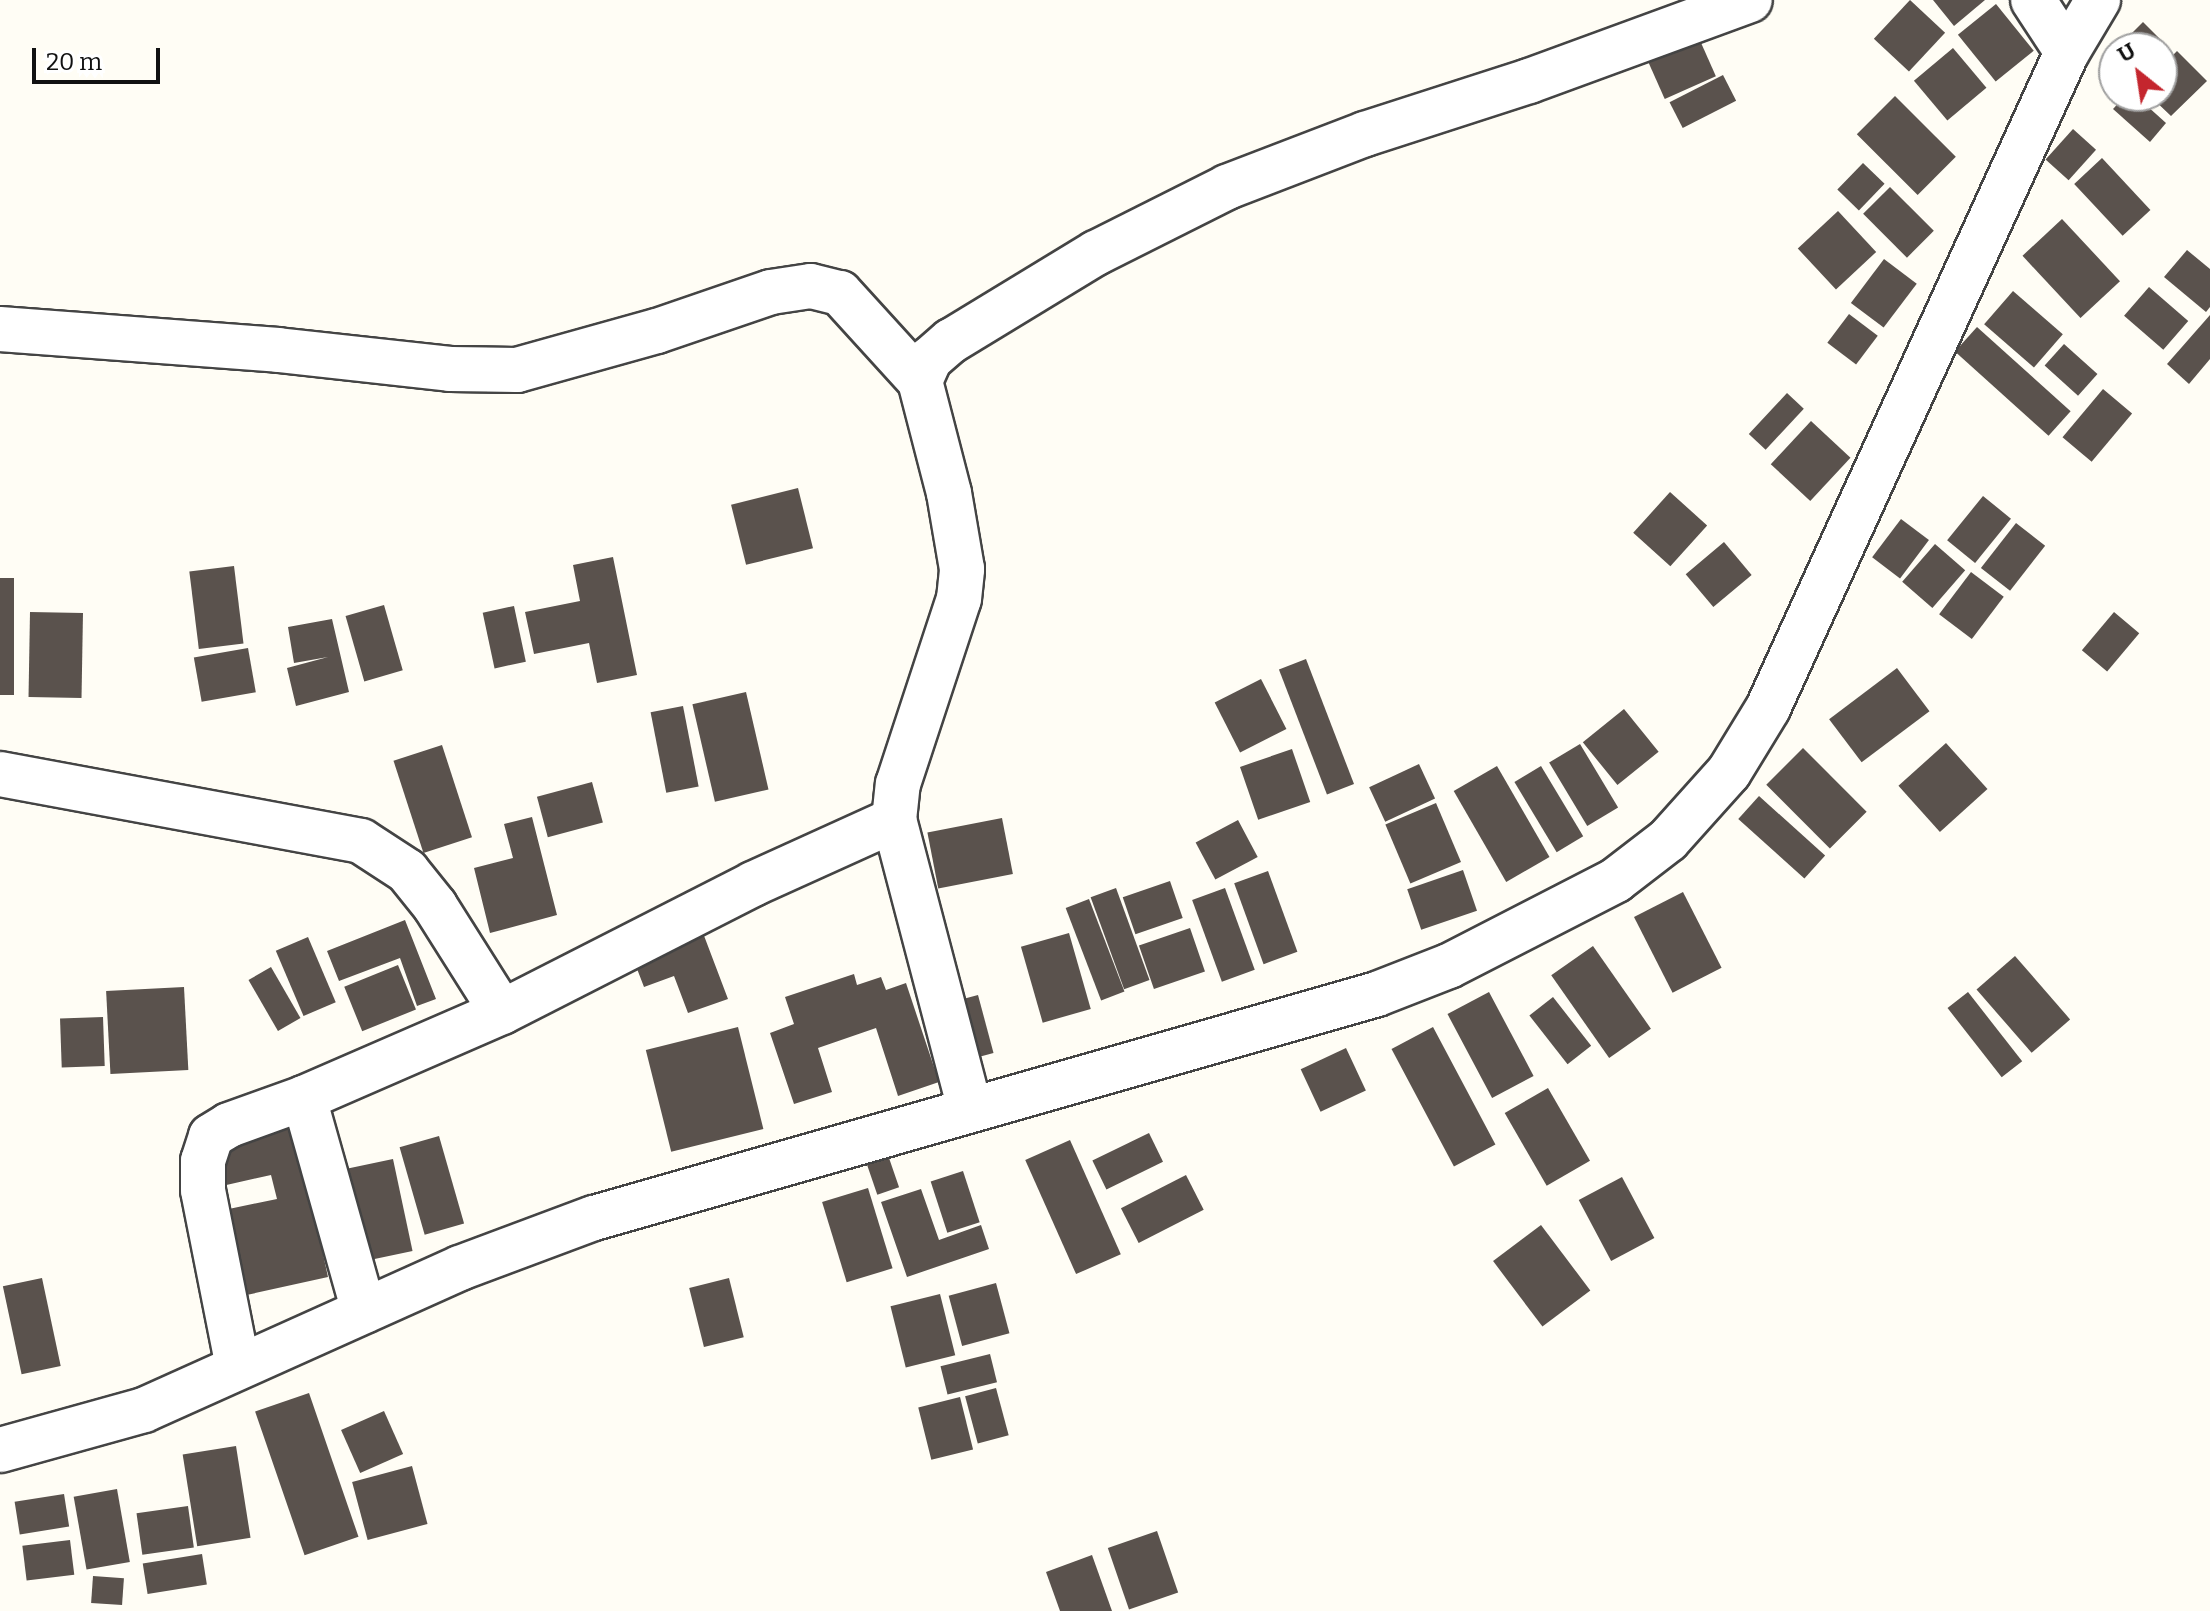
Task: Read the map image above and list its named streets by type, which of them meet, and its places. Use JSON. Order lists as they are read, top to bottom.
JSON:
{
  "scale_bar": "20 m",
  "north": "top left"
}
